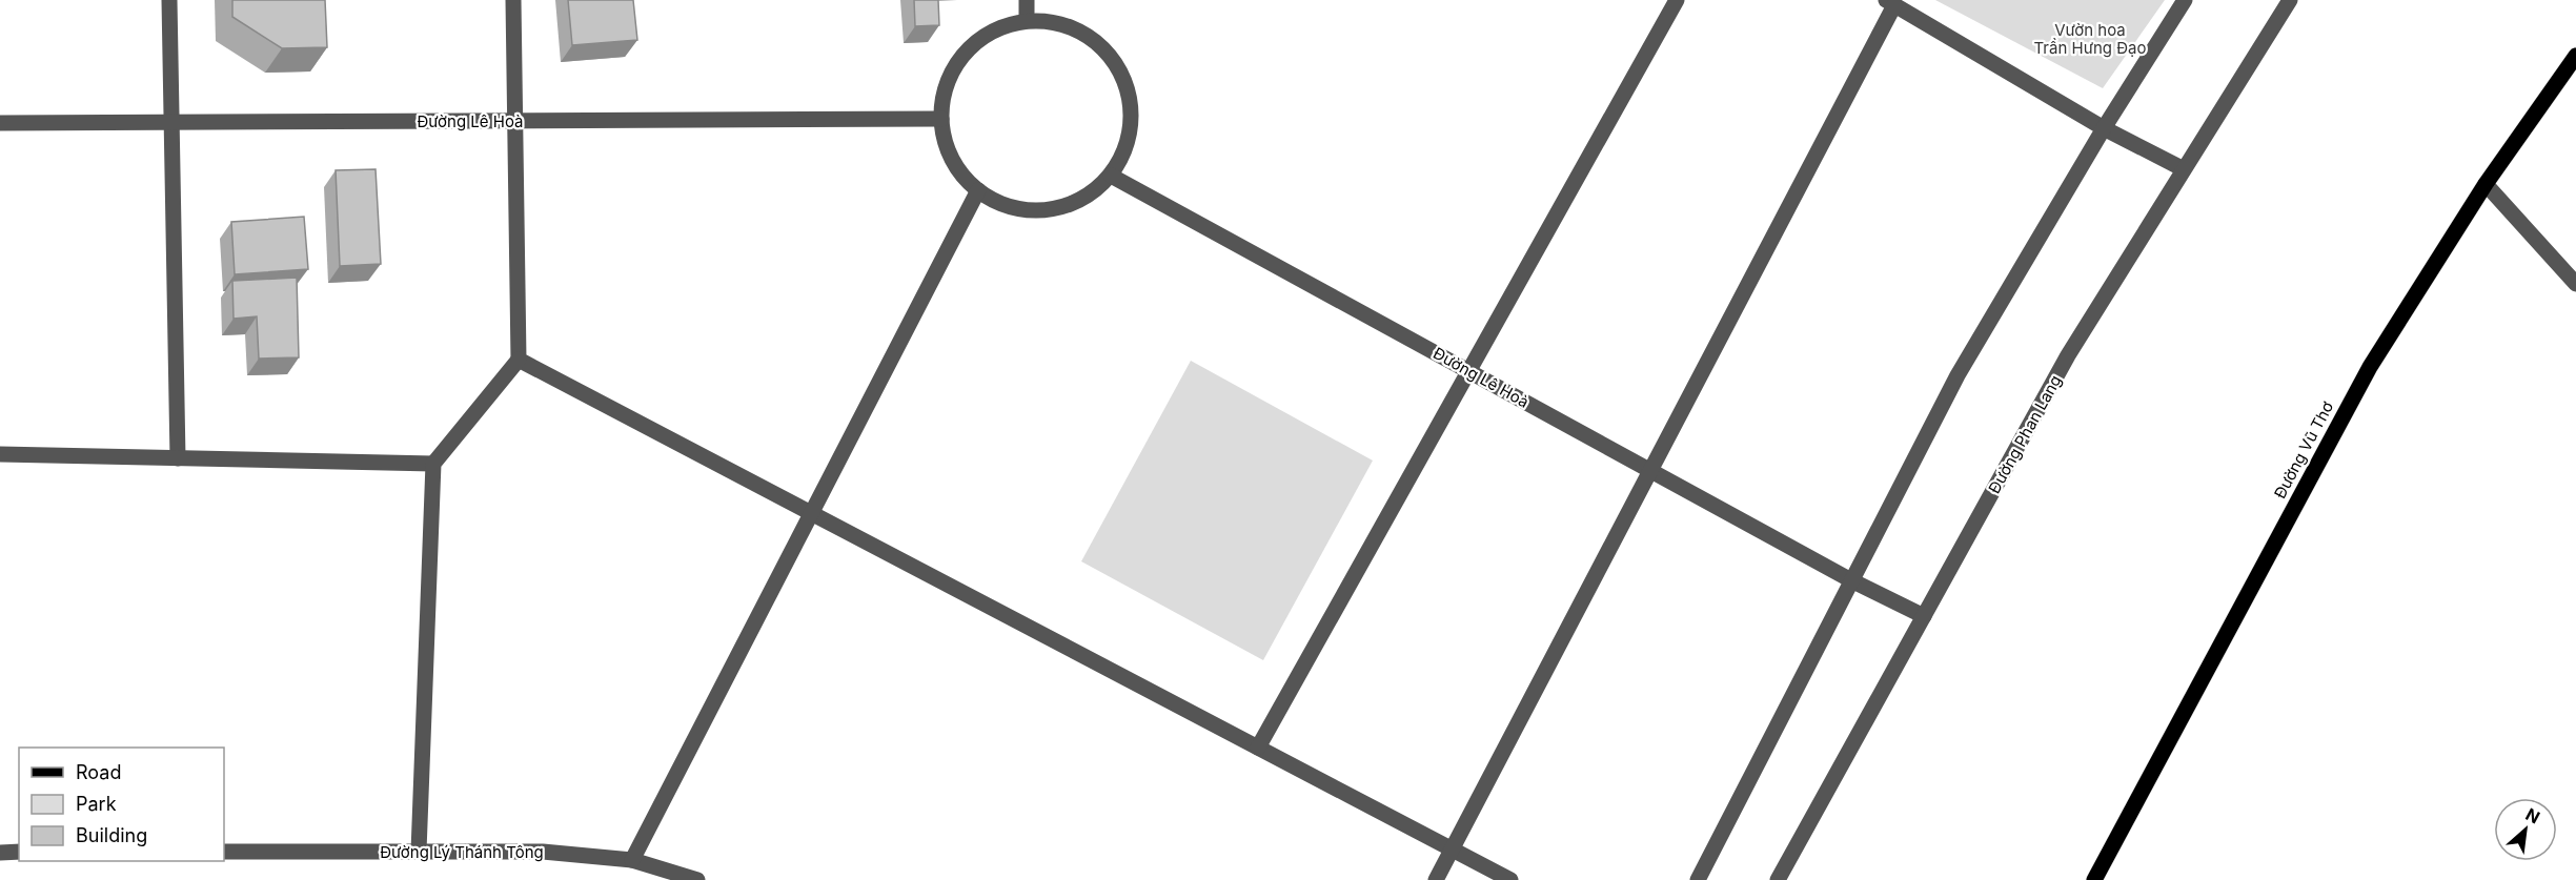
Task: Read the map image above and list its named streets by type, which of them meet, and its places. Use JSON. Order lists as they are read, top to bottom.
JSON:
{
  "streets": {
    "main road": ["Đường Vũ Thơ"],
    "street": ["Đường Lê Hoà", "Đường Phan Lang", "Đường Lý Thánh Tông"]
  },
  "crossings": [
    ["Đường Lê Hoà", "Đường Phan Lang"]
  ],
  "parks": ["Vườn hoa Trần Hưng Đạo"],
  "legend": ["Road", "Park", "Building"],
  "north": "top right"
}
